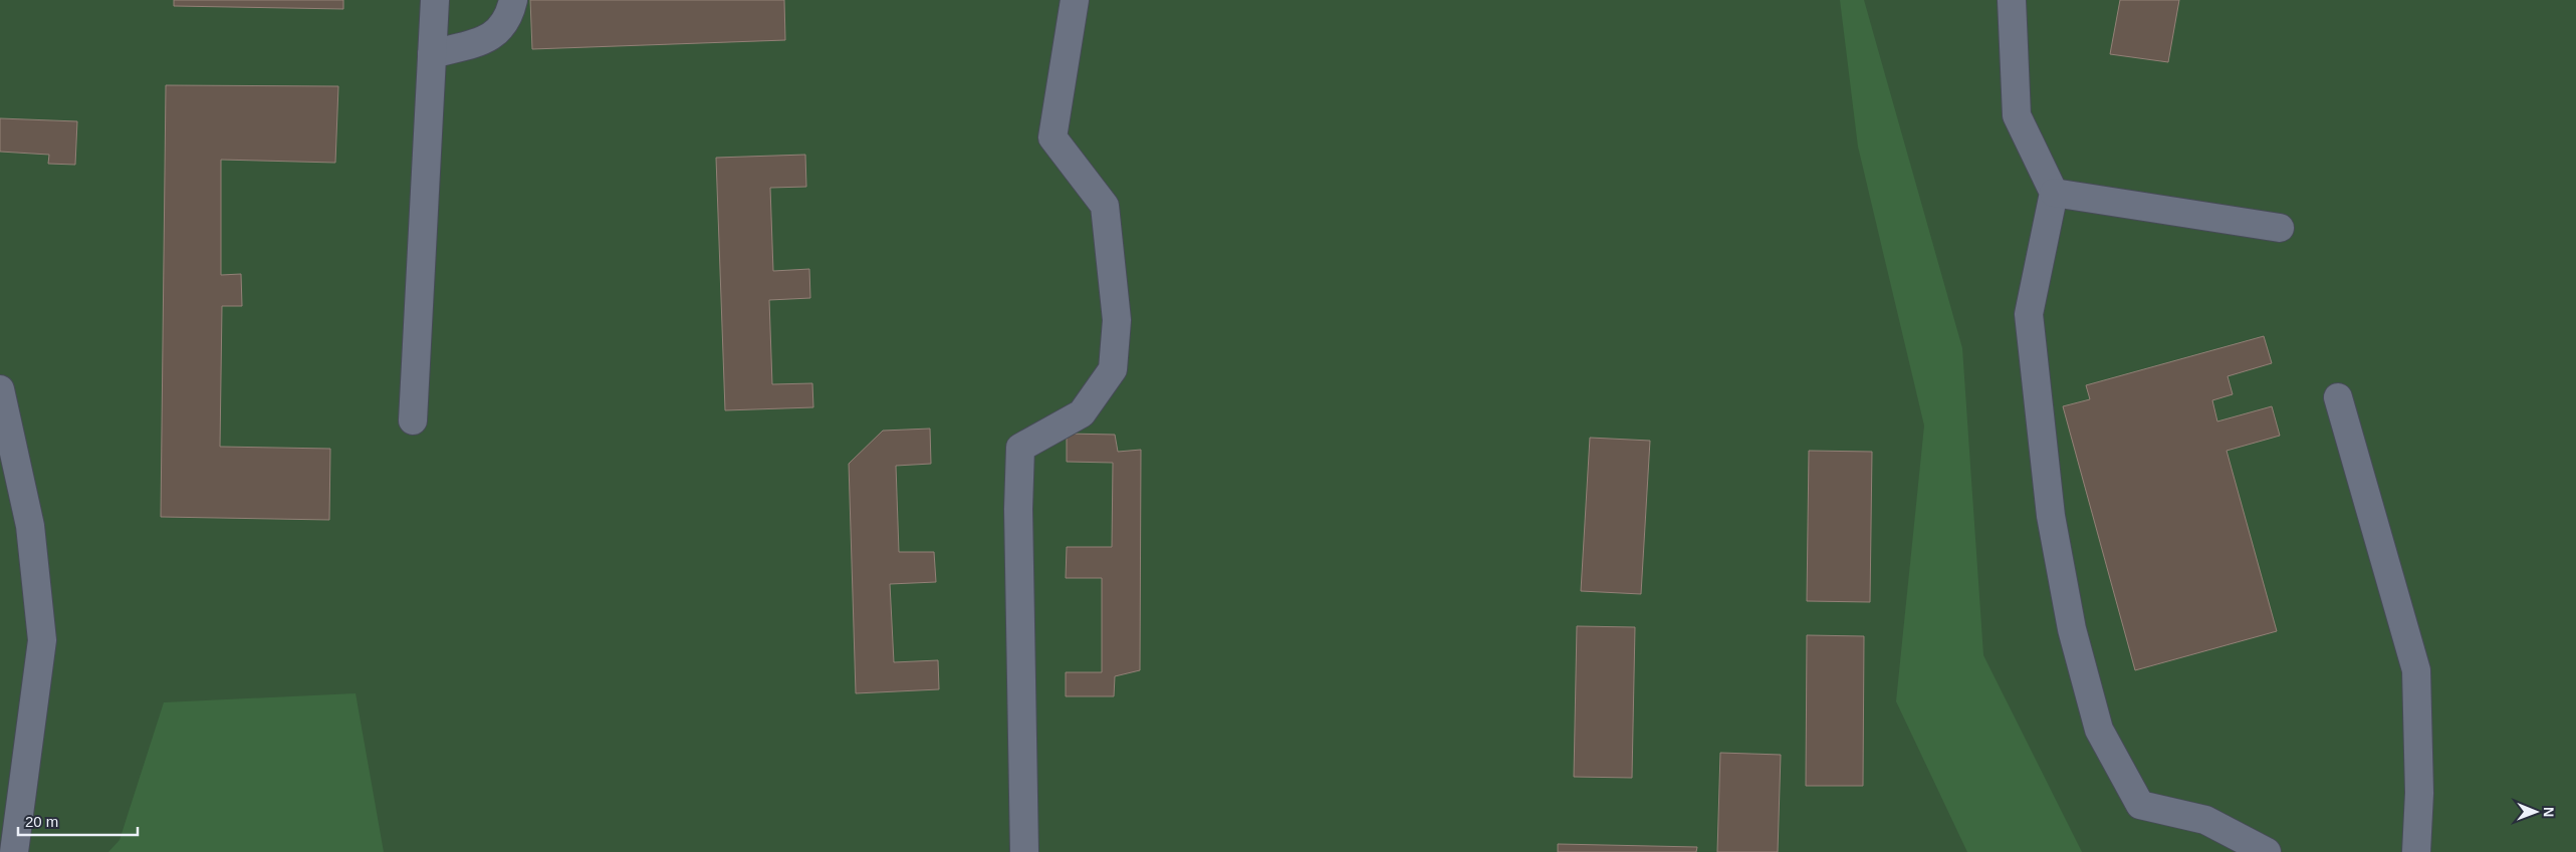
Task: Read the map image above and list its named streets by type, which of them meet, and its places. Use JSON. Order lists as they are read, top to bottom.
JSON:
{
  "scale_bar": "20 m",
  "north": "right"
}
